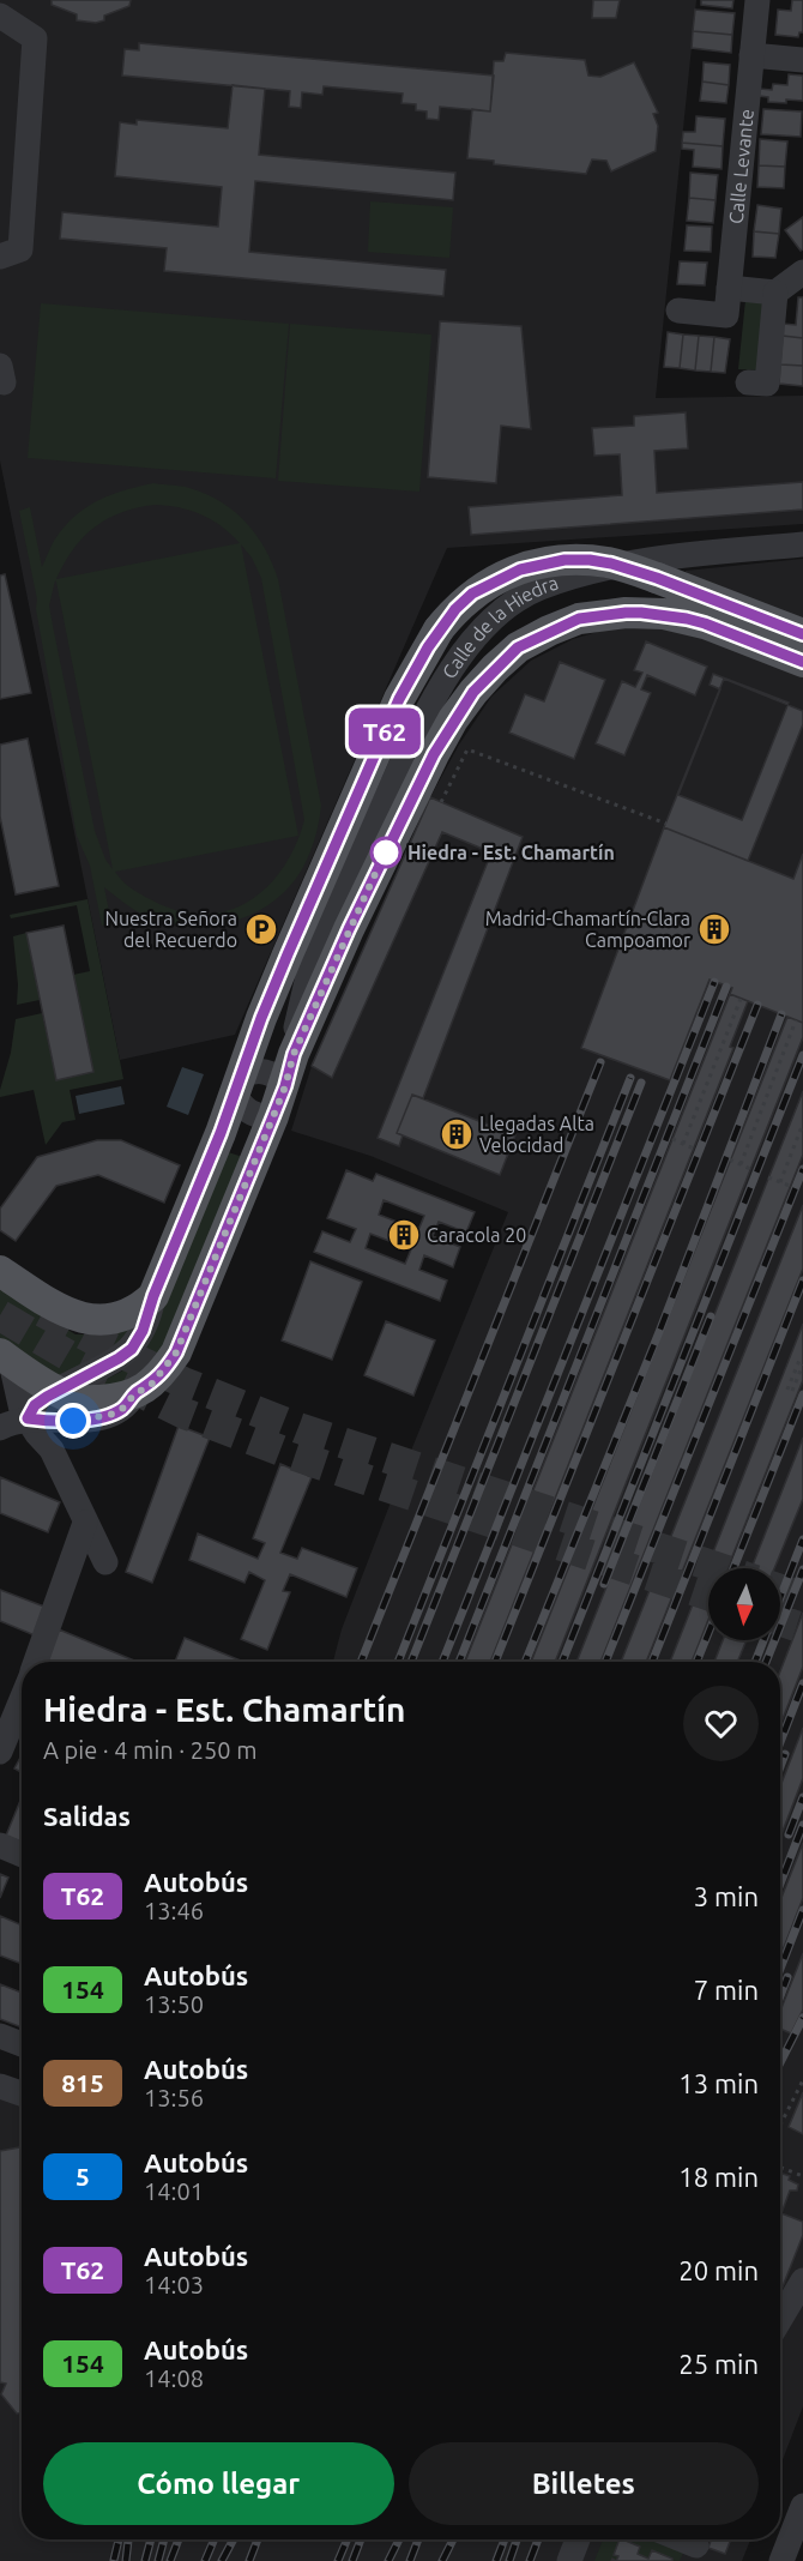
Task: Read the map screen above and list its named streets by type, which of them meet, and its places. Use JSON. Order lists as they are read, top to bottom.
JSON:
{
  "streets": {
    "main road": ["Calle de la Hiedra"],
    "street": ["Calle Levante"]
  },
  "places": {
    "other": ["Hiedra - Est. Chamartín"],
    "parking": ["Nuestra Señora del Recuerdo"],
    "building": ["Madrid-Chamartín-Clara Campoamor", "Llegadas Alta Velocidad", "Caracola 20"]
  },
  "lines": ["bus line T62"],
  "north": "bottom",
  "page": {
    "on_map": "T62",
    "heading": [
      ["Hiedra - Est. Chamartín", "A pie · 4 min · 250 m"],
      "Salidas"
    ],
    "list": [
      {
        "mark": "T62",
        "name": "Autobús",
        "note": "13:46",
        "value": "3 min"
      },
      {
        "mark": "154",
        "name": "Autobús",
        "note": "13:50",
        "value": "7 min"
      },
      {
        "mark": "815",
        "name": "Autobús",
        "note": "13:56",
        "value": "13 min"
      },
      {
        "mark": "5",
        "name": "Autobús",
        "note": "14:01",
        "value": "18 min"
      },
      {
        "mark": "T62",
        "name": "Autobús",
        "note": "14:03",
        "value": "20 min"
      },
      {
        "mark": "154",
        "name": "Autobús",
        "note": "14:08",
        "value": "25 min"
      }
    ],
    "buttons": ["Cómo llegar", "Billetes"]
  }
}
